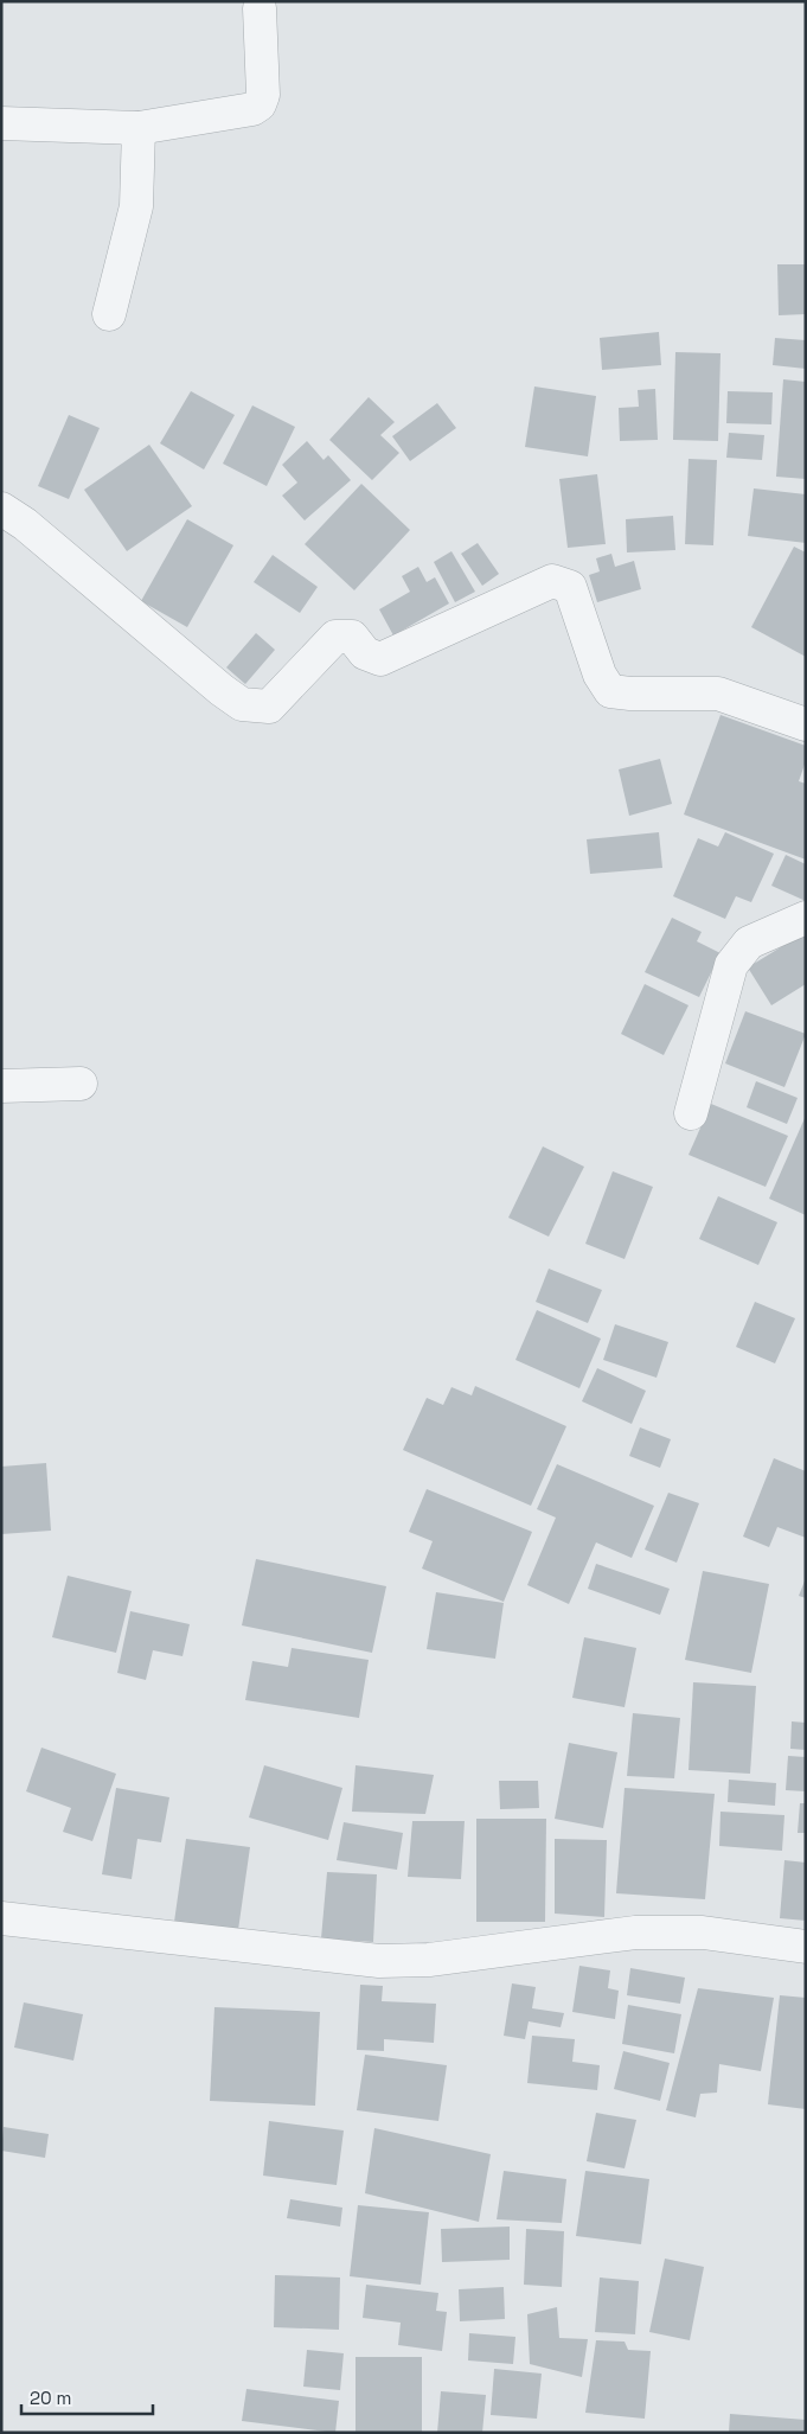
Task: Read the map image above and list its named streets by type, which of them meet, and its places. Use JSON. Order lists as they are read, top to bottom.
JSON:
{
  "scale_bar": "20 m"
}
